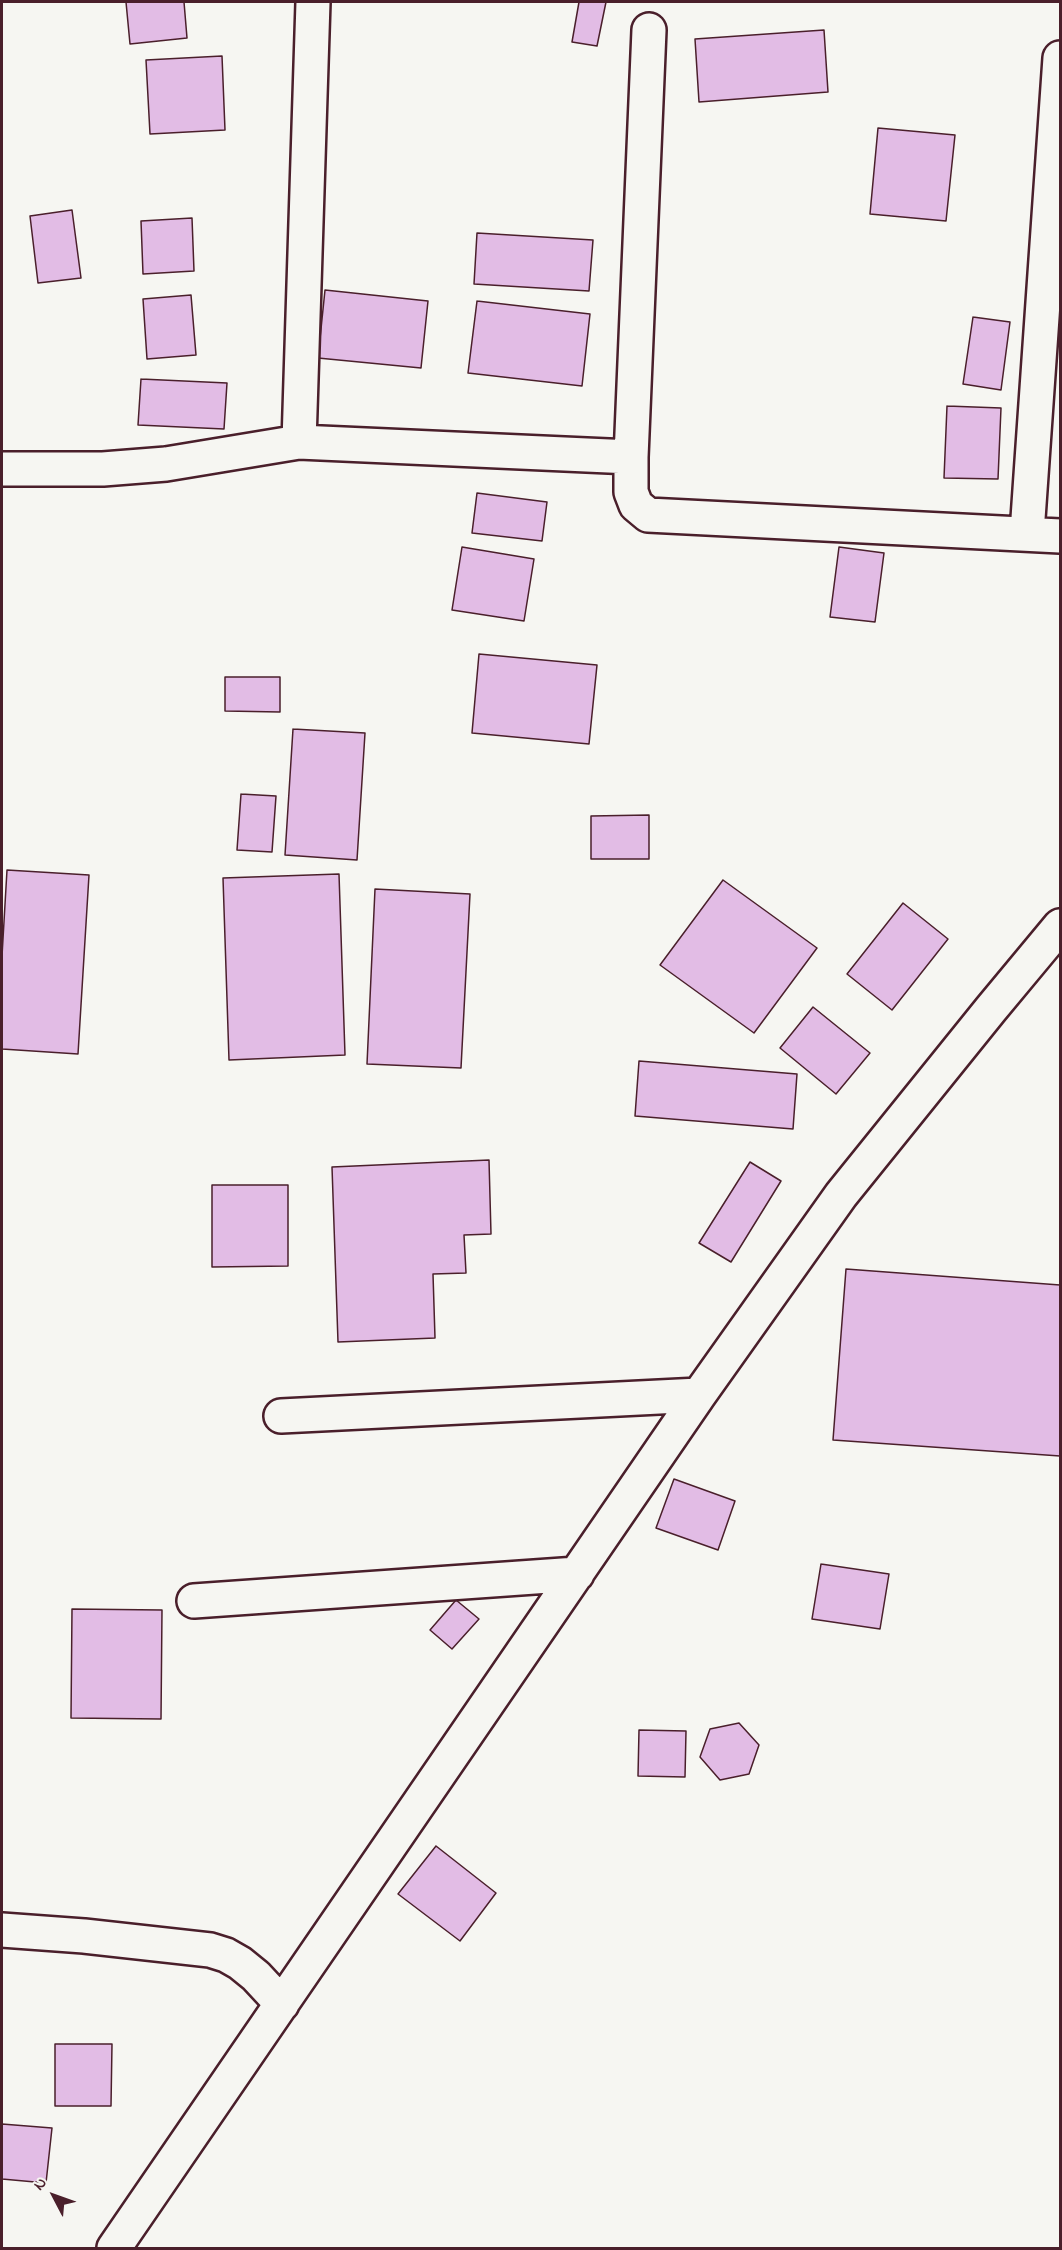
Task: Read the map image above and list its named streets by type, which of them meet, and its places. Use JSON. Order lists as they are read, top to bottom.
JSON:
{
  "north": "top left"
}
